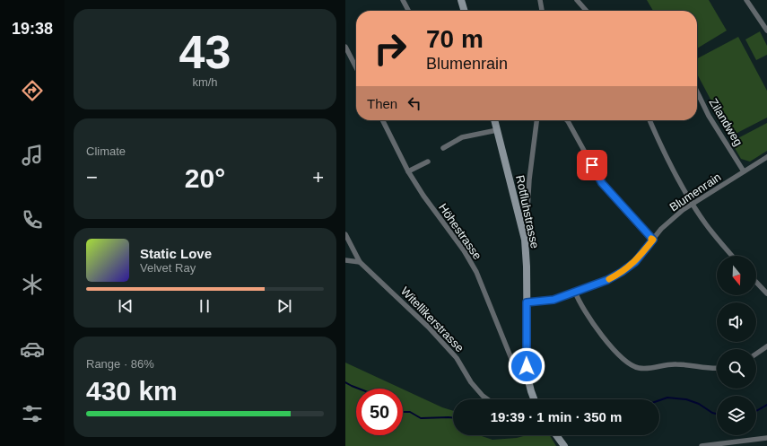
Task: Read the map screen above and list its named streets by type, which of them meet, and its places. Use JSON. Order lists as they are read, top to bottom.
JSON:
{
  "streets": {
    "main road": ["Rotfluhstrasse"],
    "street": [
      "Zilandweg",
      "Blumenrain",
      "Höhestrasse",
      "Witellikerstrasse"
    ]
  },
  "crossings": [
    ["Zilandweg", "Blumenrain"],
    ["Blumenrain", "Rotfluhstrasse"],
    ["Rotfluhstrasse", "Höhestrasse"]
  ],
  "north": "bottom",
  "page": {
    "tabs": "19:38",
    "tile": [
      ["43", "km/h"],
      "Climate",
      ["Range · 86%", "430 km"]
    ],
    "turn": ["70 m", "Blumenrain"],
    "then": "Then",
    "heat": ["−", "20°", "+"],
    "song": ["Static Love", "Velvet Ray"],
    "limit": "50",
    "trip": "19:39 · 1 min · 350 m"
  }
}
